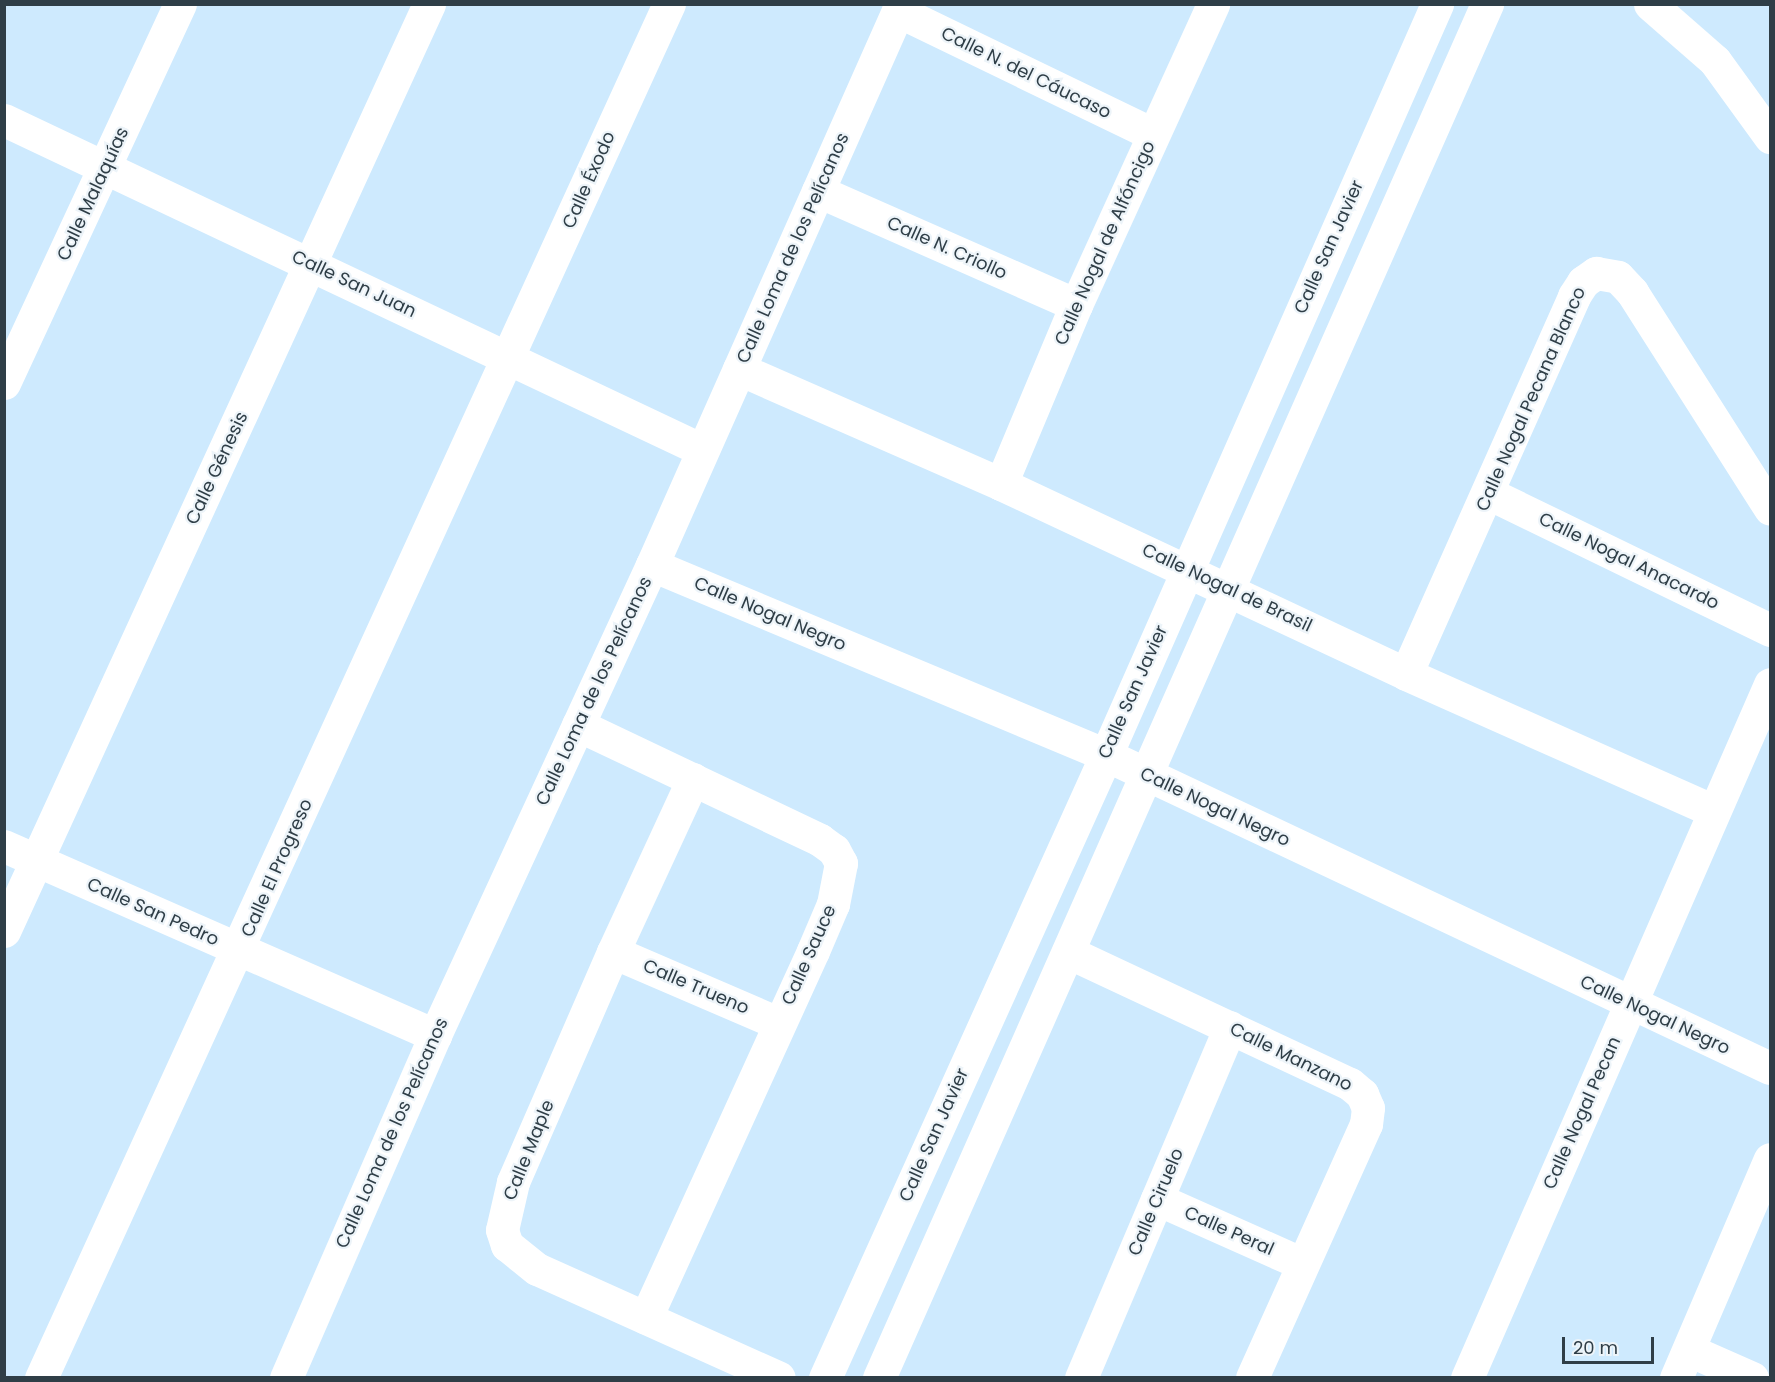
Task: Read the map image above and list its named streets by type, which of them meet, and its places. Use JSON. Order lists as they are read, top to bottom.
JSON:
{
  "streets": {
    "street": [
      "Calle N. del Cáucaso",
      "Calle Éxodo",
      "Calle Malaquías",
      "Calle Nogal de Alfóncigo",
      "Calle San Javier",
      "Calle Loma de los Pelícanos",
      "Calle N. Criollo",
      "Calle San Juan",
      "Calle Nogal Pecana Blanco",
      "Calle Génesis",
      "Calle Nogal Anacardo",
      "Calle Nogal de Brasil",
      "Calle Nogal Negro",
      "Calle El Progreso",
      "Calle San Pedro",
      "Calle Sauce",
      "Calle Trueno",
      "Calle Manzano",
      "Calle Nogal Pecan",
      "Calle Maple",
      "Calle Ciruelo",
      "Calle Peral"
    ]
  },
  "crossings": [
    ["Calle N. del Cáucaso", "Calle Nogal de Alfóncigo"],
    ["Calle N. del Cáucaso", "Calle Loma de los Pelícanos"],
    ["Calle Éxodo", "Calle San Juan"],
    ["Calle Éxodo", "Calle El Progreso"],
    ["Calle Malaquías", "Calle San Juan"],
    ["Calle Nogal de Alfóncigo", "Calle N. Criollo"],
    ["Calle Nogal de Alfóncigo", "Calle Nogal de Brasil"],
    ["Calle San Javier", "Calle Nogal de Brasil"],
    ["Calle San Javier", "Calle Nogal Negro"],
    ["Calle Loma de los Pelícanos", "Calle N. Criollo"],
    ["Calle Loma de los Pelícanos", "Calle San Juan"],
    ["Calle Loma de los Pelícanos", "Calle Nogal de Brasil"],
    ["Calle Loma de los Pelícanos", "Calle Nogal Negro"],
    ["Calle Loma de los Pelícanos", "Calle San Pedro"],
    ["Calle Loma de los Pelícanos", "Calle Sauce"],
    ["Calle San Juan", "Calle Génesis"],
    ["Calle San Juan", "Calle El Progreso"],
    ["Calle Nogal Pecana Blanco", "Calle Nogal Anacardo"],
    ["Calle Nogal Pecana Blanco", "Calle Nogal de Brasil"],
    ["Calle Génesis", "Calle San Pedro"],
    ["Calle Nogal de Brasil", "Calle Nogal Pecan"],
    ["Calle Nogal Negro", "Calle Nogal Pecan"],
    ["Calle El Progreso", "Calle San Pedro"],
    ["Calle Sauce", "Calle Trueno"],
    ["Calle Sauce", "Calle Maple"],
    ["Calle Trueno", "Calle Maple"],
    ["Calle Manzano", "Calle Ciruelo"],
    ["Calle Manzano", "Calle Peral"],
    ["Calle Ciruelo", "Calle Peral"]
  ],
  "scale_bar": "20 m"
}
